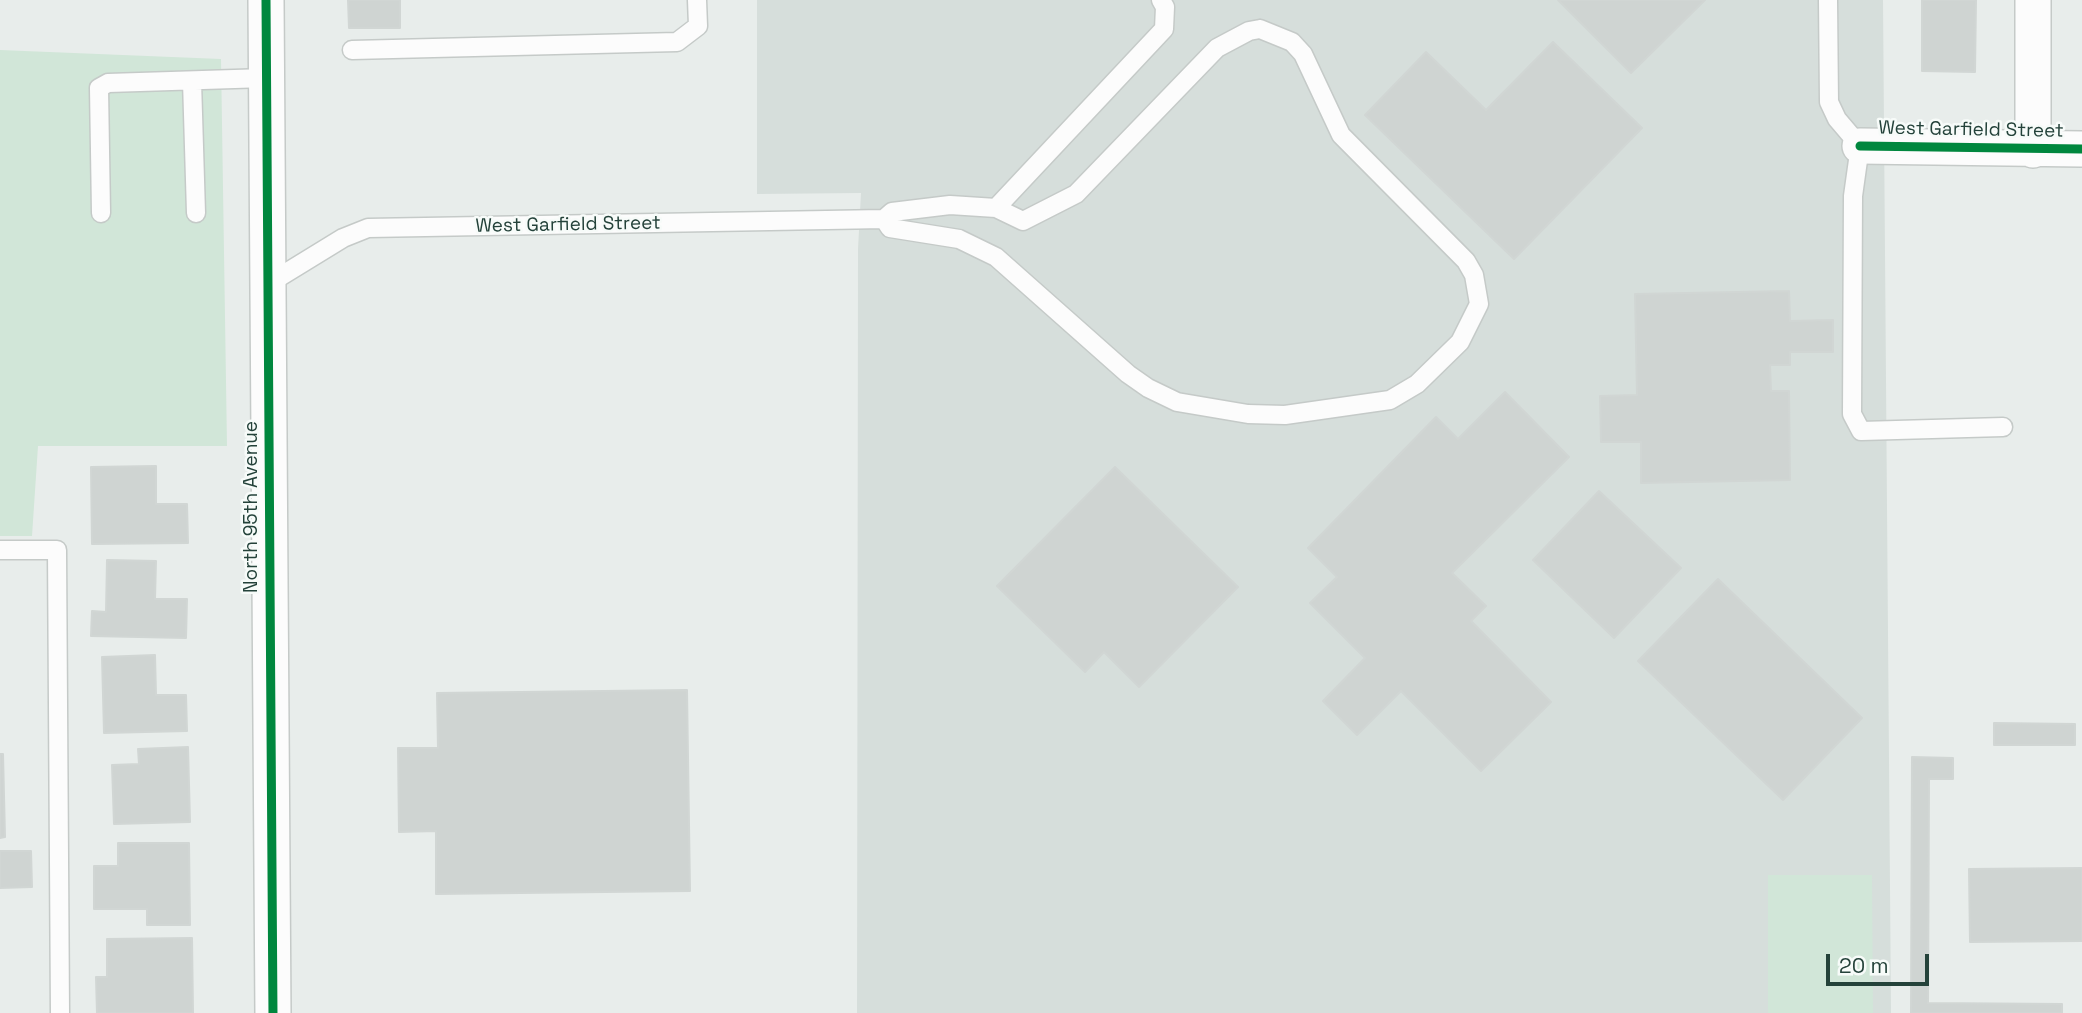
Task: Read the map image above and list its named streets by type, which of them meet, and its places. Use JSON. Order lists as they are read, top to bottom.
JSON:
{
  "streets": {
    "street": ["West Garfield Street", "North 95th Avenue"]
  },
  "crossings": [
    ["West Garfield Street", "North 95th Avenue"]
  ],
  "scale_bar": "20 m"
}
